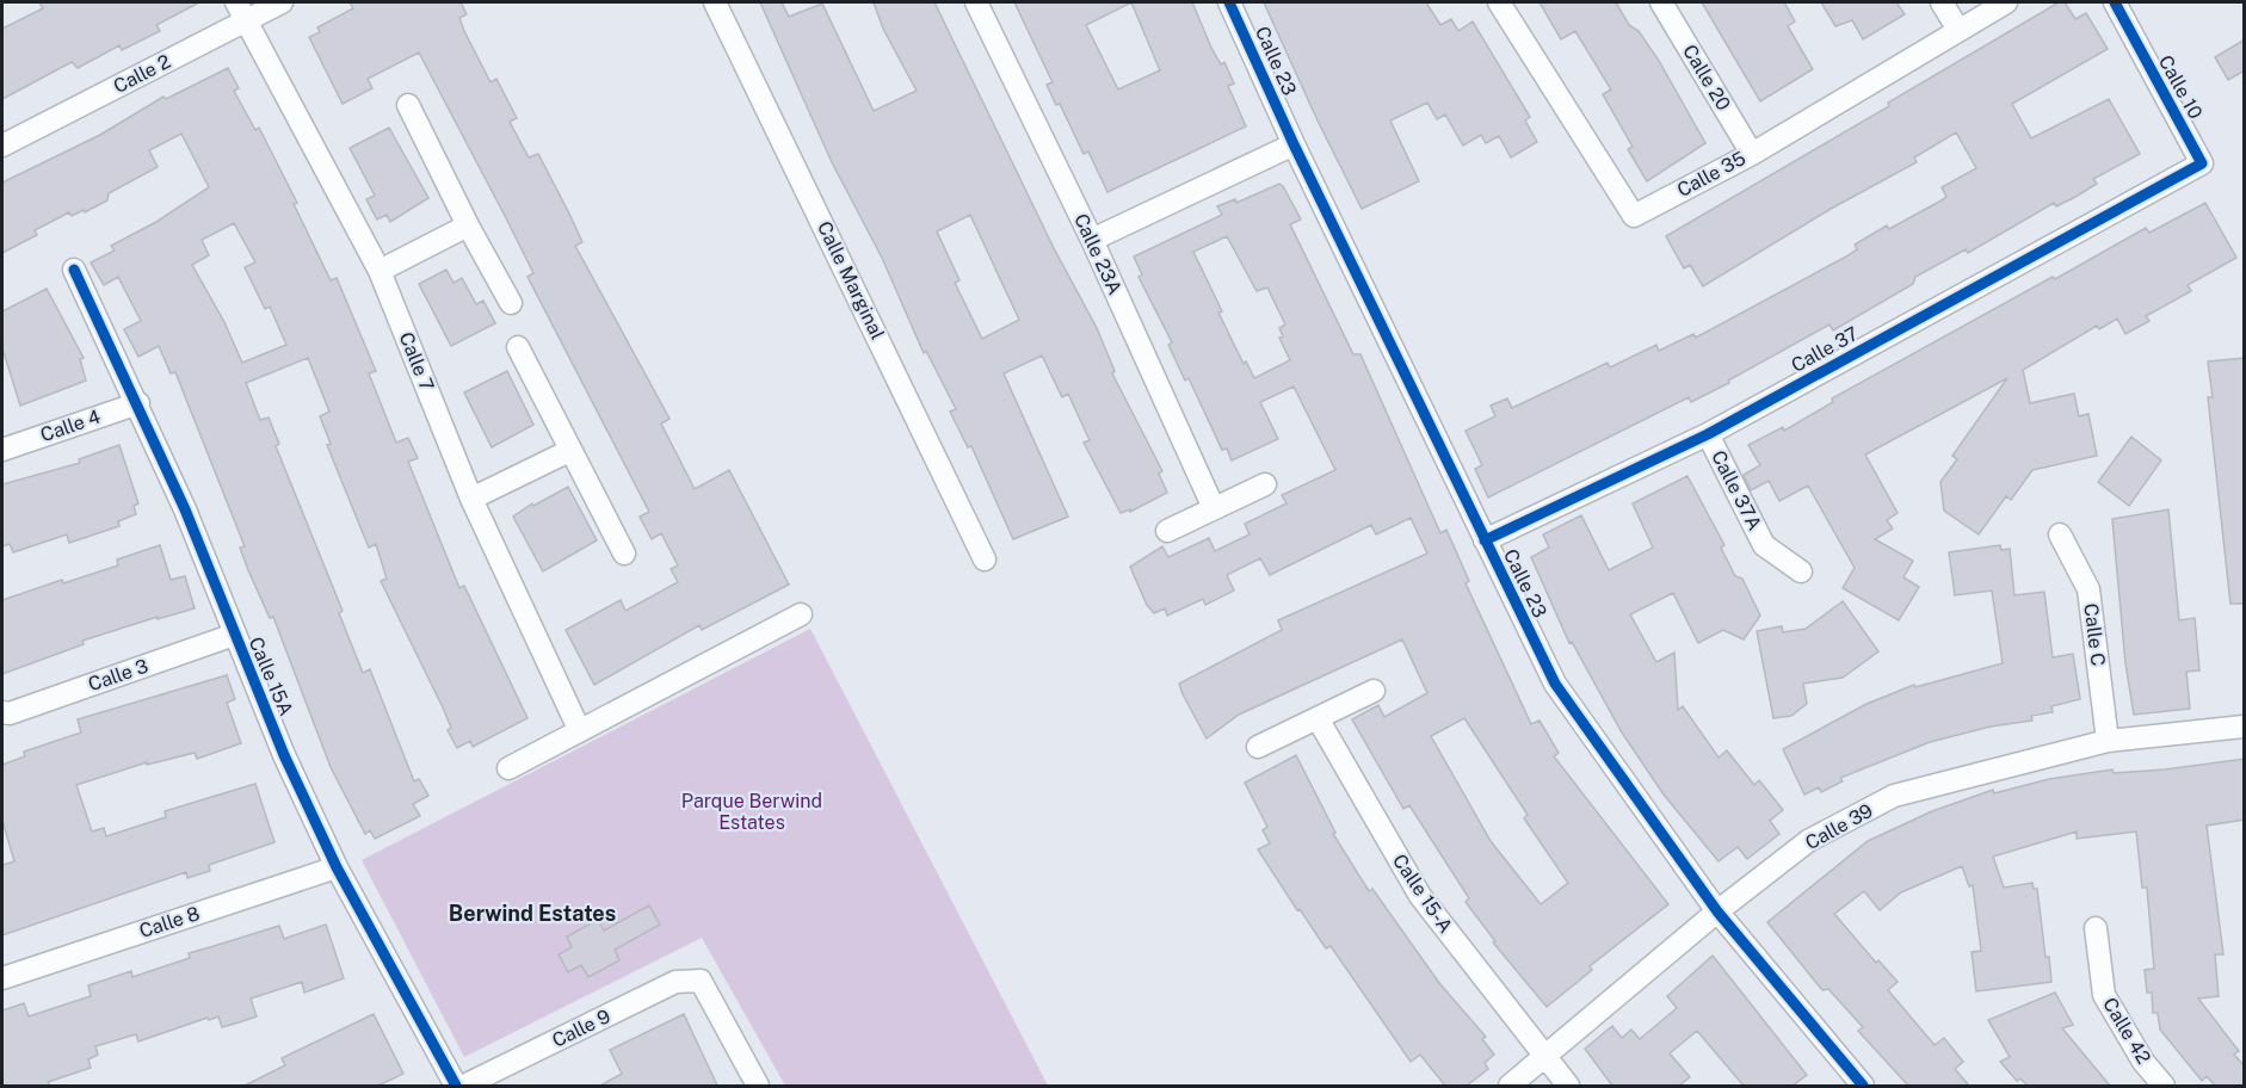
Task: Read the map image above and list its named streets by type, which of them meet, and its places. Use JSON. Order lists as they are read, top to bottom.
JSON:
{
  "streets": {
    "street": [
      "Calle 23",
      "Calle 2",
      "Calle 20",
      "Calle 10",
      "Calle 35",
      "Calle 23A",
      "Calle Marginal",
      "Calle 37",
      "Calle 7",
      "Calle 4",
      "Calle 37A",
      "Calle C",
      "Calle 3",
      "Calle 15A",
      "Calle 39",
      "Calle 15-A",
      "Calle 8",
      "Calle 9",
      "Calle 42"
    ]
  },
  "crossings": [
    ["Calle 23", "Calle 37"],
    ["Calle 23", "Calle 39"],
    ["Calle 2", "Calle 7"],
    ["Calle 20", "Calle 35"],
    ["Calle 10", "Calle 37"],
    ["Calle 37", "Calle 37A"],
    ["Calle 4", "Calle 15A"],
    ["Calle C", "Calle 39"],
    ["Calle 3", "Calle 15A"],
    ["Calle 15A", "Calle 8"],
    ["Calle 39", "Calle 15-A"]
  ],
  "districts": ["Berwind Estates"],
  "parks": ["Parque Berwind Estates"]
}
